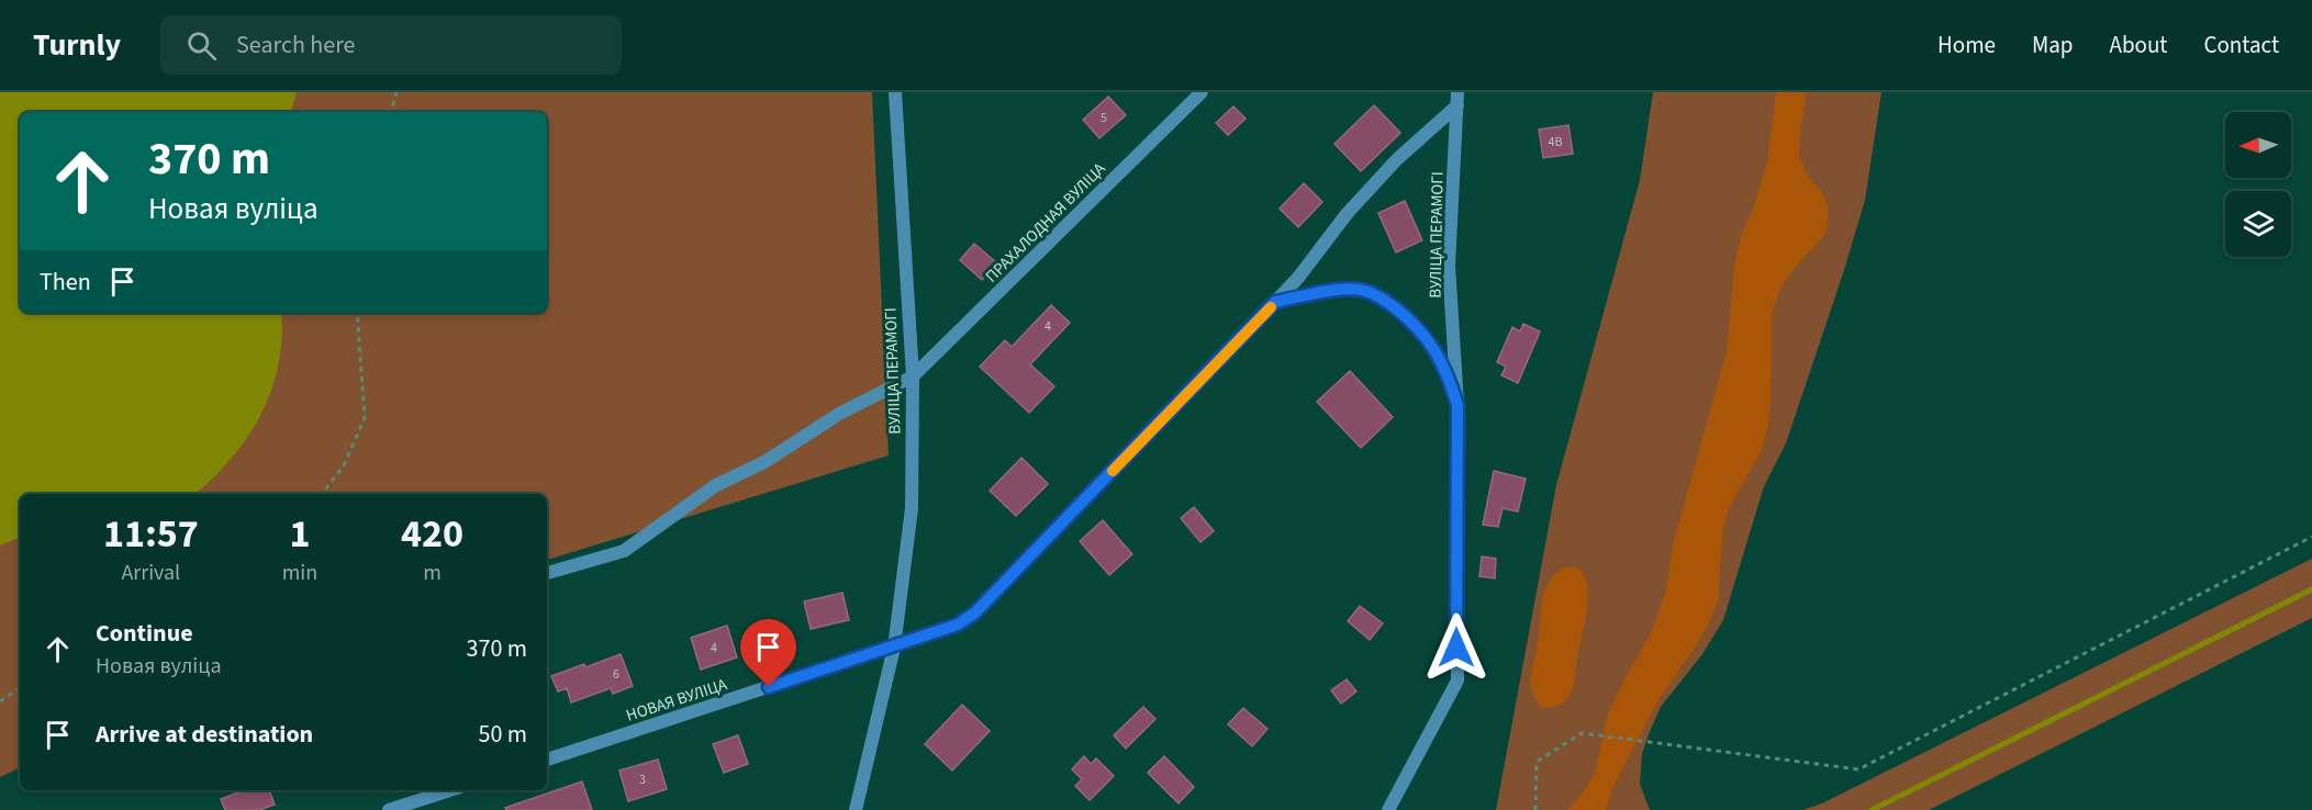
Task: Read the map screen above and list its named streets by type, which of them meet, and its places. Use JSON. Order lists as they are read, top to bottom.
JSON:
{
  "streets": {
    "street": ["ПРАХАЛОДНАЯ ВУЛІЦА", "ВУЛІЦА ПЕРАМОГІ", "НОВАЯ ВУЛІЦА"]
  },
  "crossings": [
    ["ПРАХАЛОДНАЯ ВУЛІЦА", "ВУЛІЦА ПЕРАМОГІ"],
    ["ВУЛІЦА ПЕРАМОГІ", "НОВАЯ ВУЛІЦА"]
  ],
  "house_numbers": [
    "5",
    "4В",
    "4",
    "4",
    "6",
    "3"
  ],
  "north": "left",
  "page": {
    "header": "Turnly",
    "search": "Search here",
    "nav": [
      "Home",
      "Map",
      "About",
      "Contact"
    ],
    "turn": ["370 m", "Новая вуліца"],
    "then": "Then",
    "eta": [
      "11:57",
      "Arrival",
      "1",
      "min",
      "420",
      "m"
    ],
    "list": [
      {
        "name": "Continue",
        "note": "Новая вуліца",
        "value": "370 m"
      },
      {
        "name": "Arrive at destination",
        "value": "50 m"
      }
    ]
  }
}
